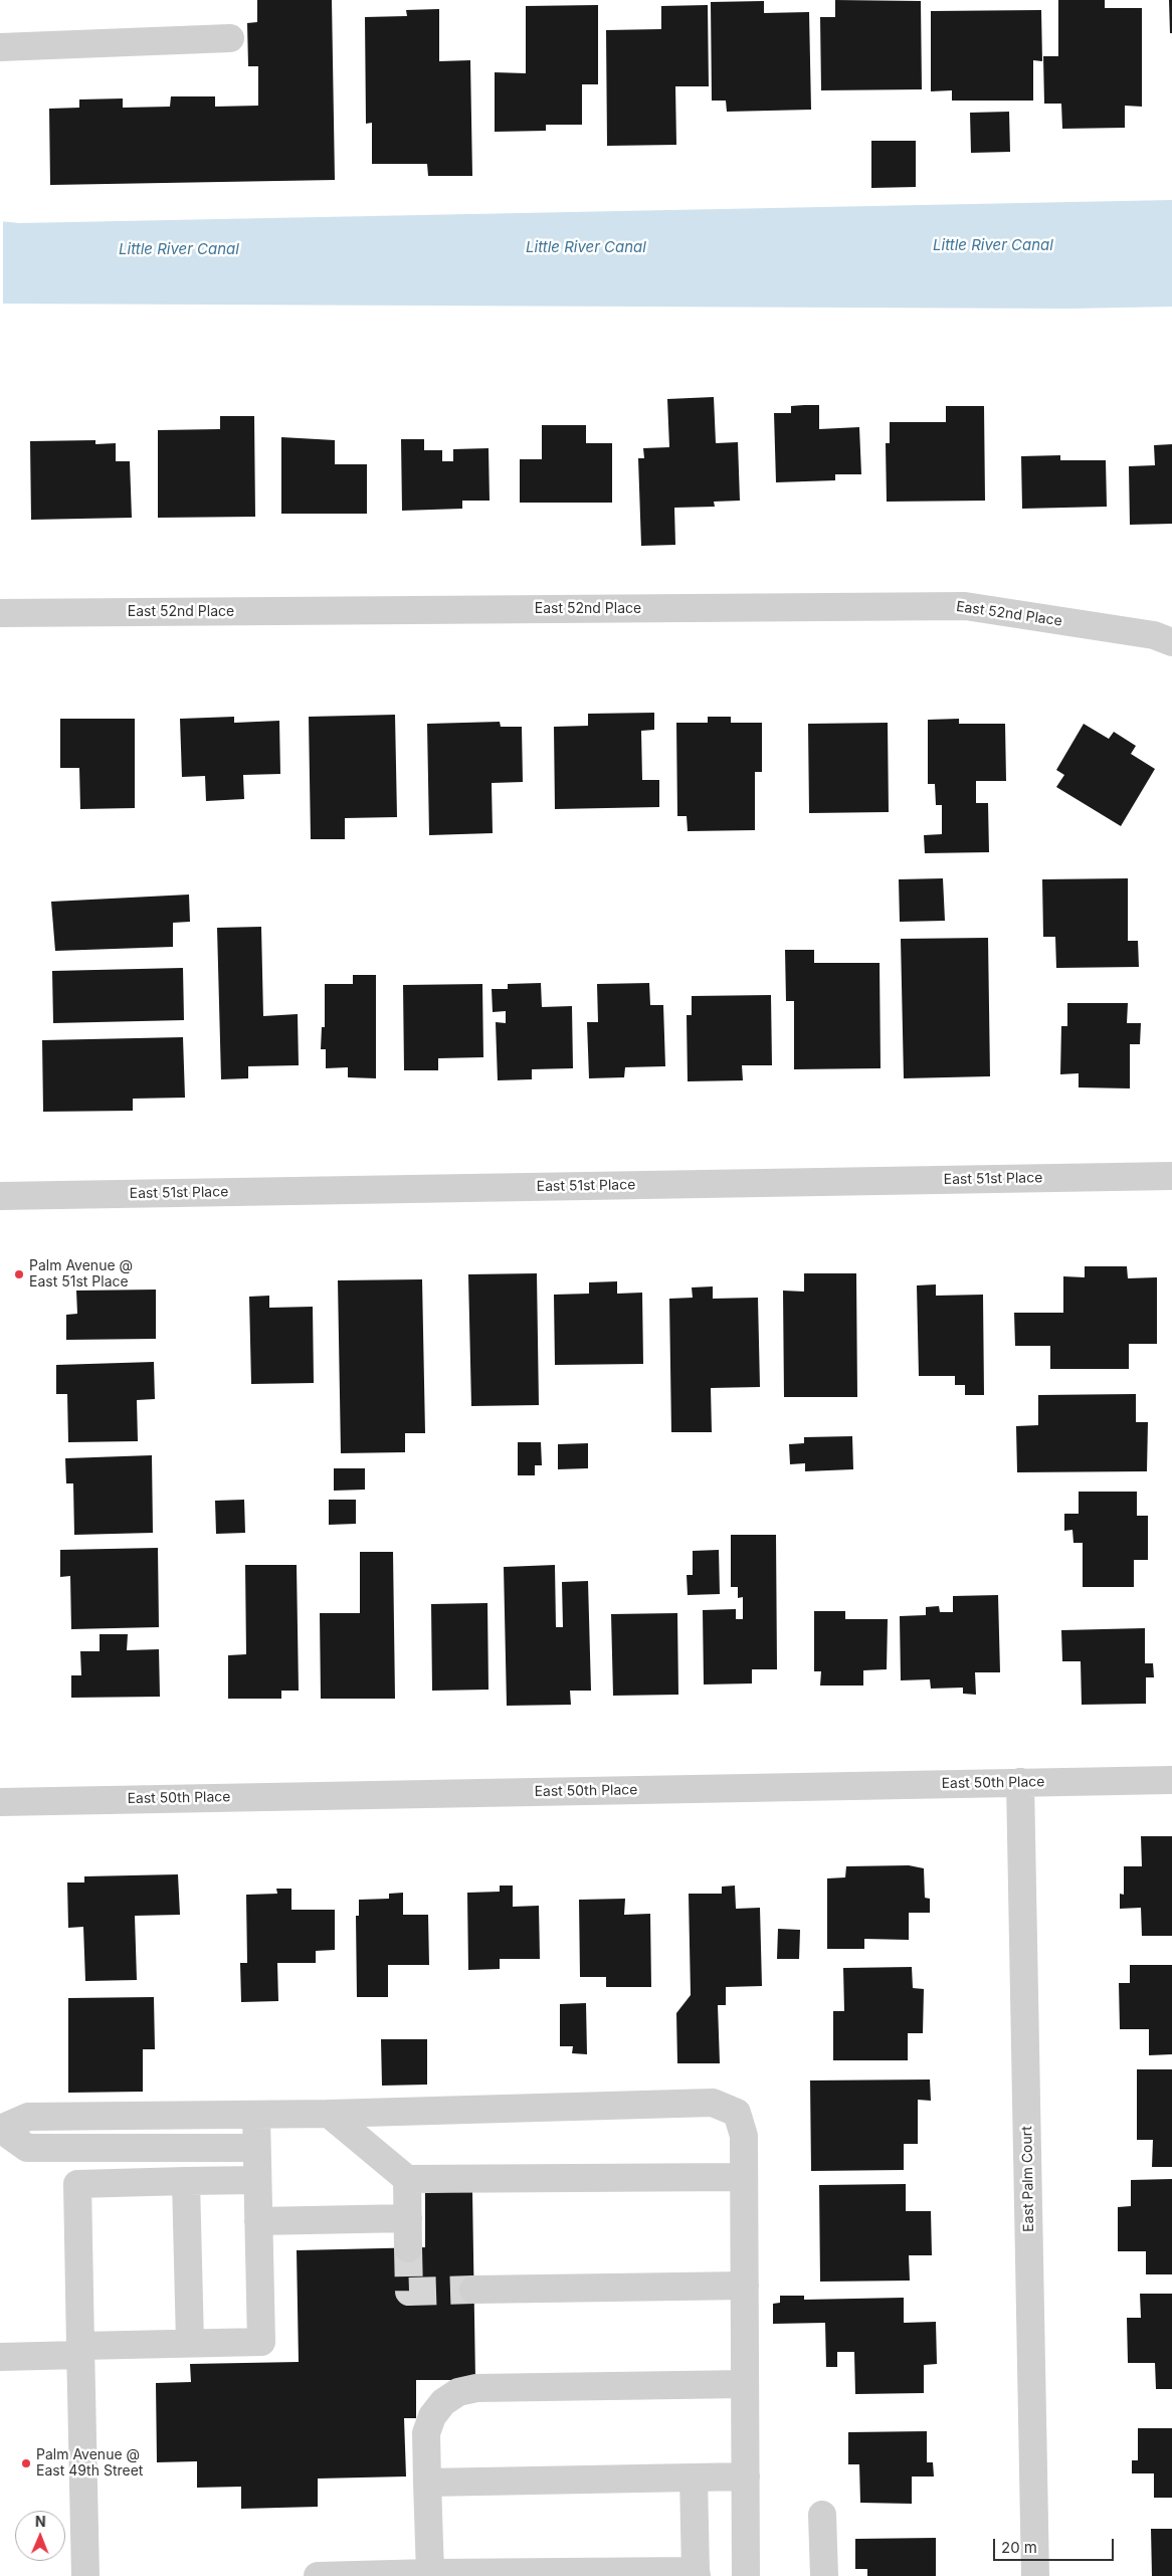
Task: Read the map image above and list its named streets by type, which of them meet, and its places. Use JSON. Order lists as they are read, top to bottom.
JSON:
{
  "streets": {
    "street": [
      "East 52nd Place",
      "East 51st Place",
      "East 50th Place",
      "East Palm Court"
    ]
  },
  "crossings": [
    ["East 50th Place", "East Palm Court"]
  ],
  "water": ["Little River Canal"],
  "places": ["Palm Avenue @ East 51st Place", "Palm Avenue @ East 49th Street"],
  "scale_bar": "20 m",
  "north": "top"
}
